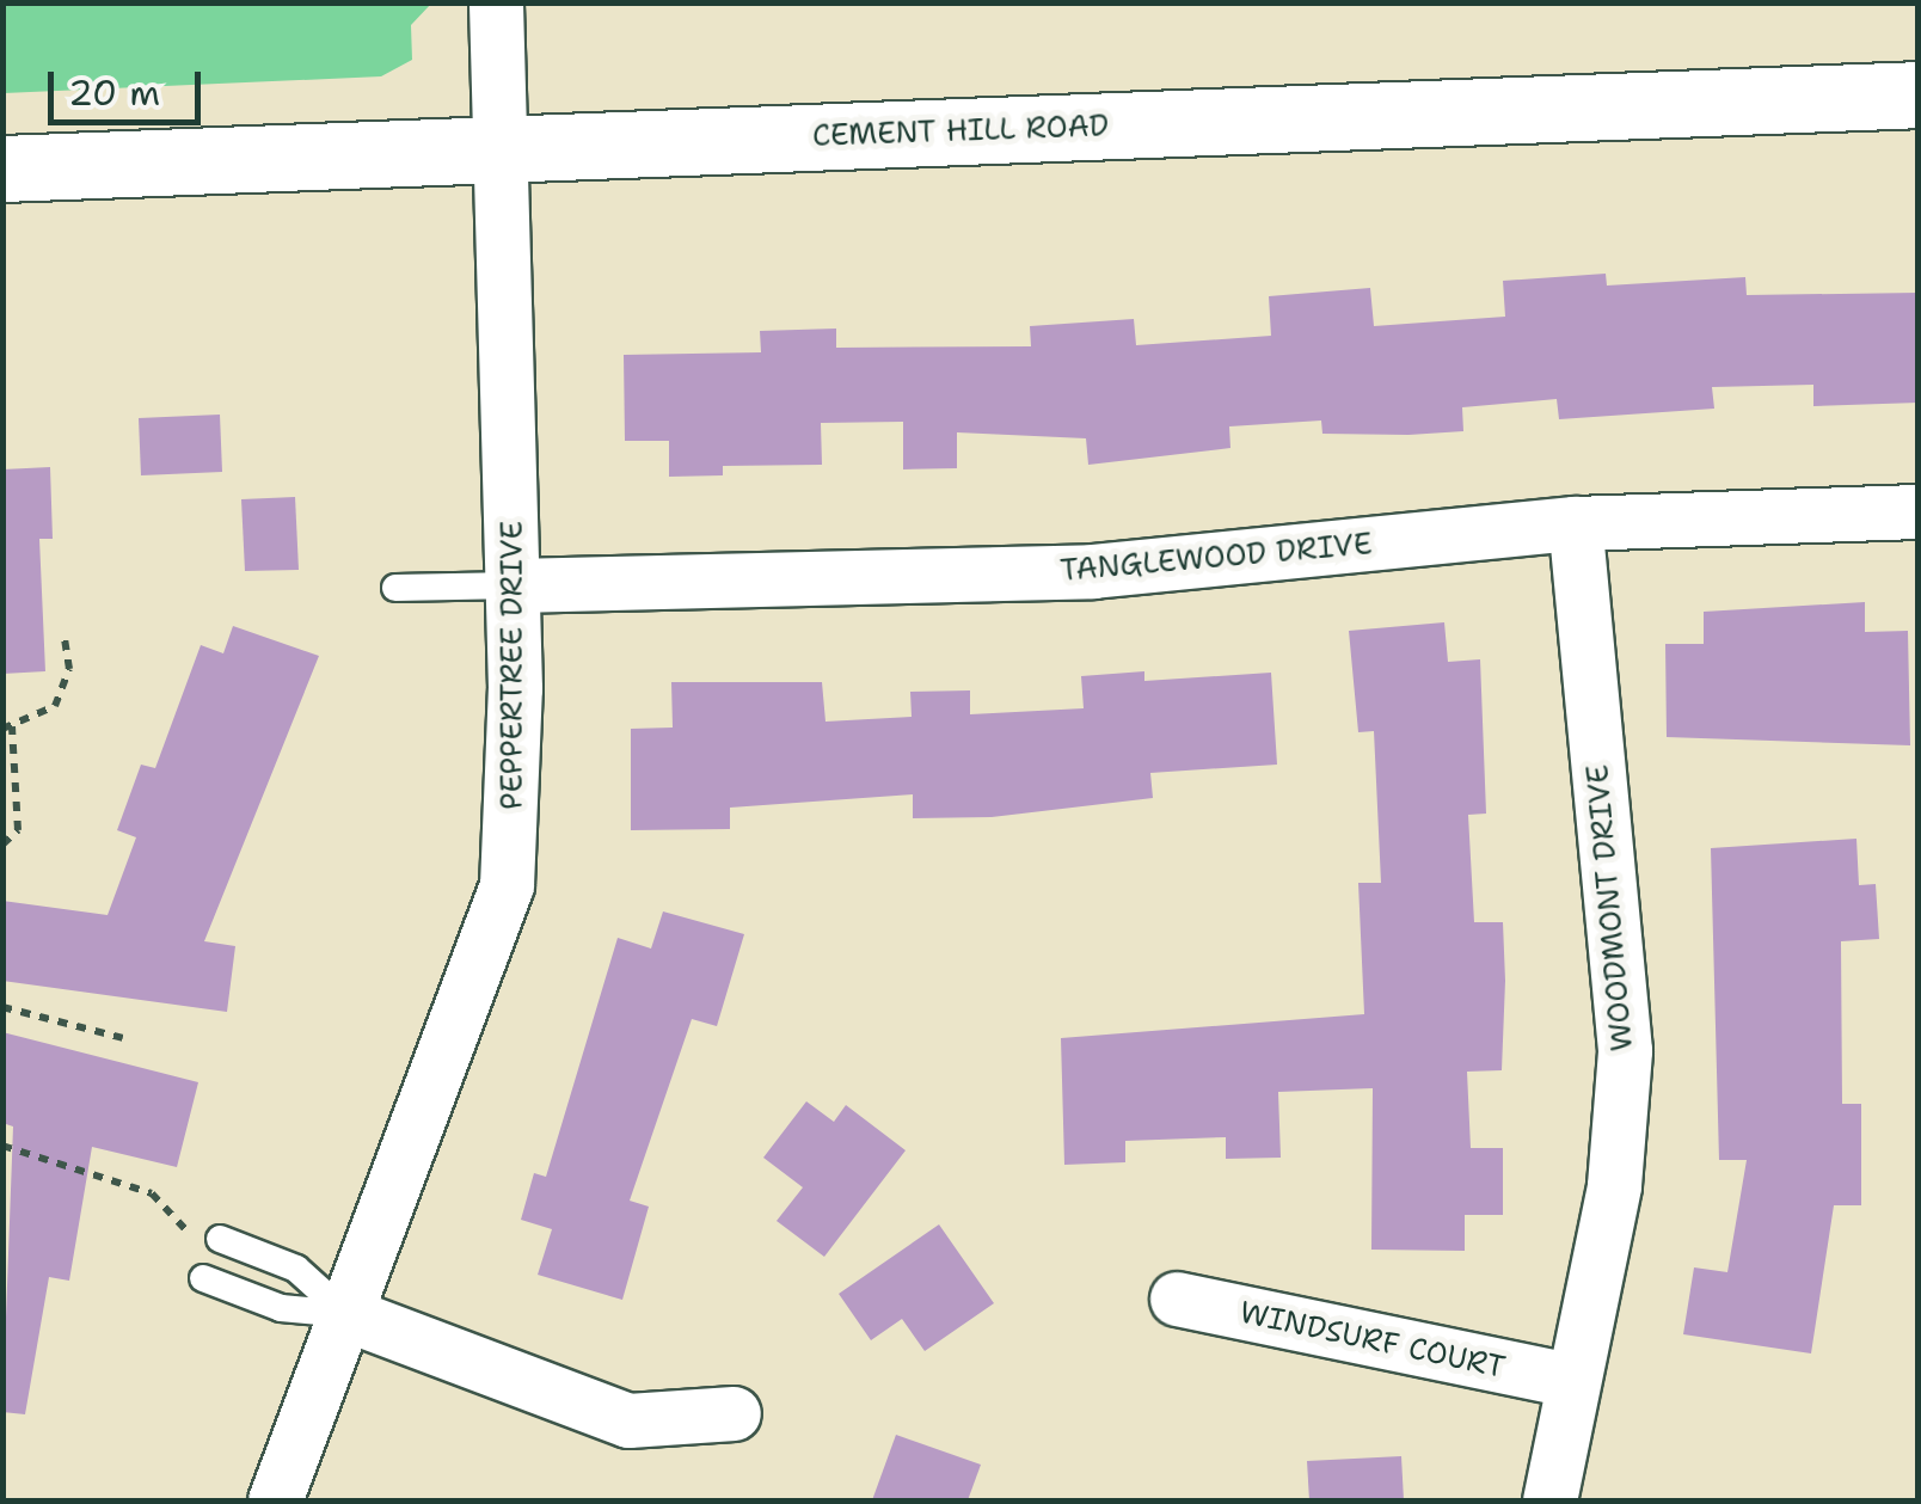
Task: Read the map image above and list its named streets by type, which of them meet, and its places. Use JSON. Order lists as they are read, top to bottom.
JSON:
{
  "streets": {
    "street": [
      "CEMENT HILL ROAD",
      "TANGLEWOOD DRIVE",
      "PEPPERTREE DRIVE",
      "WOODMONT DRIVE",
      "WINDSURF COURT"
    ]
  },
  "crossings": [
    ["CEMENT HILL ROAD", "PEPPERTREE DRIVE"],
    ["TANGLEWOOD DRIVE", "PEPPERTREE DRIVE"],
    ["TANGLEWOOD DRIVE", "WOODMONT DRIVE"],
    ["WOODMONT DRIVE", "WINDSURF COURT"]
  ],
  "scale_bar": "20 m"
}
